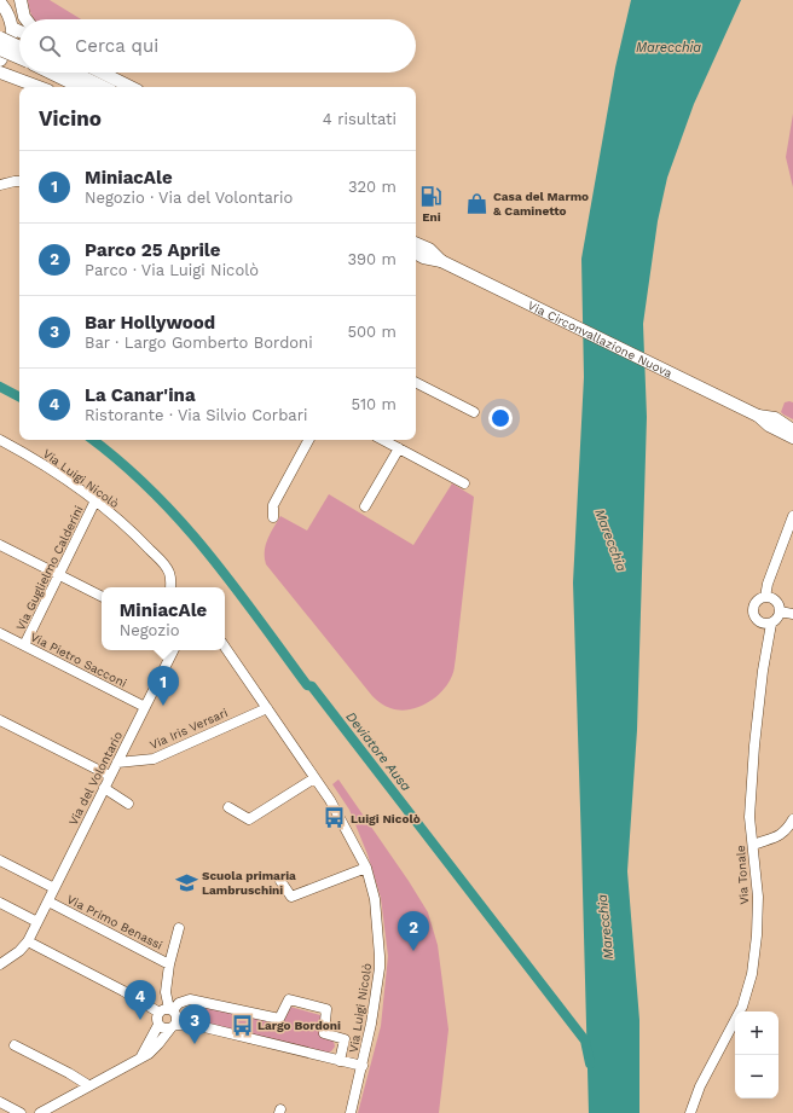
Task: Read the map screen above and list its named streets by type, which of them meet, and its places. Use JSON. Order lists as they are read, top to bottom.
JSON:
{
  "streets": {
    "main road": ["Via Circonvallazione Nuova"],
    "street": [
      "Via Luigi Nicolò",
      "Via Guglielmo Calderini",
      "Via Pietro Sacconi",
      "Via Iris Versari",
      "Via del Volontario",
      "Via Tonale",
      "Via Primo Benassi"
    ]
  },
  "crossings": [
    ["Via Luigi Nicolò", "Via Guglielmo Calderini"],
    ["Via Luigi Nicolò", "Via Iris Versari"],
    ["Via Guglielmo Calderini", "Via Pietro Sacconi"],
    ["Via Pietro Sacconi", "Via del Volontario"],
    ["Via Iris Versari", "Via del Volontario"],
    ["Via del Volontario", "Via Primo Benassi"]
  ],
  "water": ["Marecchia", "Deviatore Ausa"],
  "places": {
    "fuel station": ["Eni"],
    "shop": ["Casa del Marmo & Caminetto"],
    "bus stop": ["Luigi Nicolò", "Largo Bordoni"],
    "school or university": ["Scuola primaria Lambruschini"]
  },
  "page": {
    "search": "Cerca qui",
    "heading": ["Vicino", "4 risultati"],
    "list": [
      {
        "mark": "1",
        "name": "MiniacAle",
        "note": "Negozio · Via del Volontario",
        "value": "320 m"
      },
      {
        "mark": "2",
        "name": "Parco 25 Aprile",
        "note": "Parco · Via Luigi Nicolò",
        "value": "390 m"
      },
      {
        "mark": "3",
        "name": "Bar Hollywood",
        "note": "Bar · Largo Gomberto Bordoni",
        "value": "500 m"
      },
      {
        "mark": "4",
        "name": "La Canar'ina",
        "note": "Ristorante · Via Silvio Corbari",
        "value": "510 m"
      }
    ],
    "popup": ["MiniacAle", "Negozio"],
    "pins": [
      "1",
      "2",
      "4",
      "3"
    ],
    "map_buttons": ["+", "−"]
  }
}
